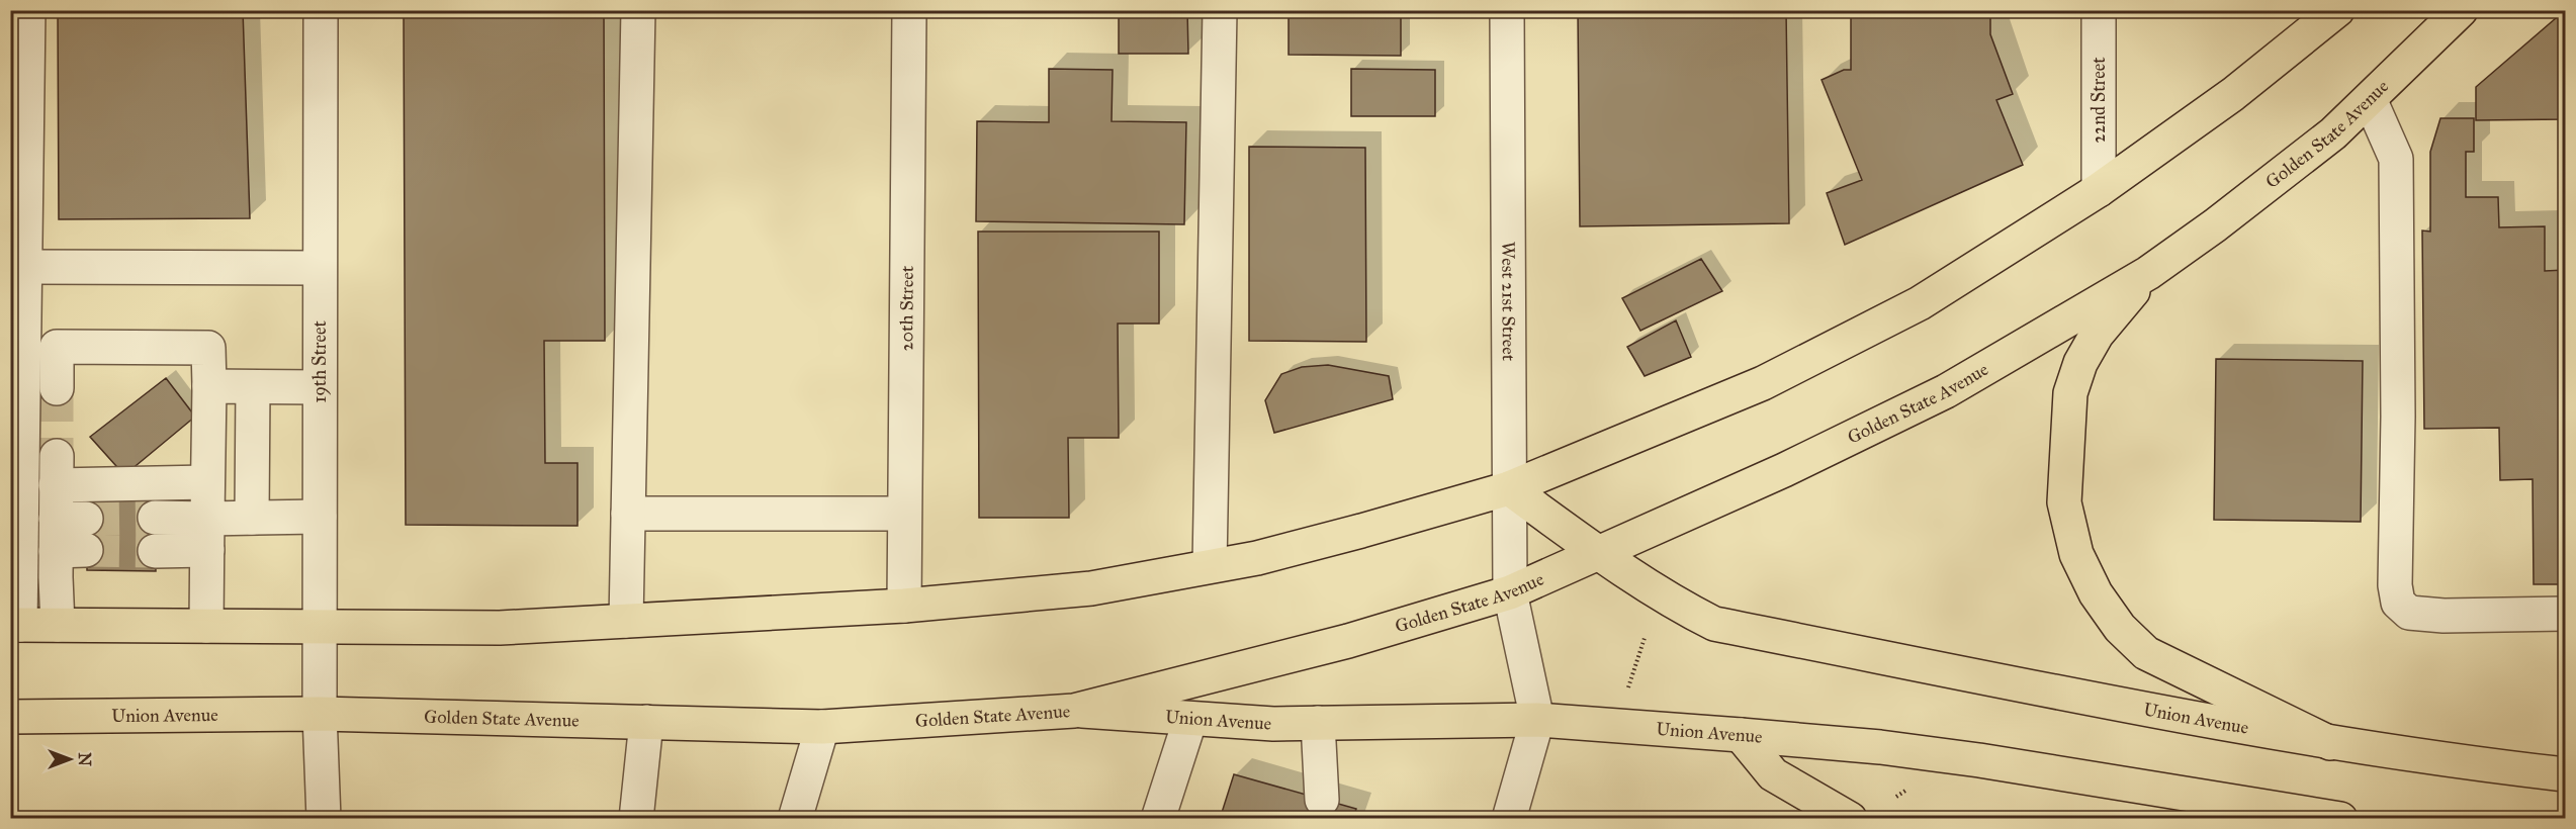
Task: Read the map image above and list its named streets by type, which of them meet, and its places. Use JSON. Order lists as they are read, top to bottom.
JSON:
{
  "streets": {
    "main road": ["Golden State Avenue", "Union Avenue"],
    "street": [
      "22nd Street",
      "West 21st Street",
      "20th Street",
      "19th Street"
    ]
  },
  "crossings": [
    ["Golden State Avenue", "West 21st Street"],
    ["Golden State Avenue", "19th Street"],
    ["Golden State Avenue", "Union Avenue"],
    ["West 21st Street", "Union Avenue"],
    ["19th Street", "Union Avenue"]
  ],
  "north": "right"
}
